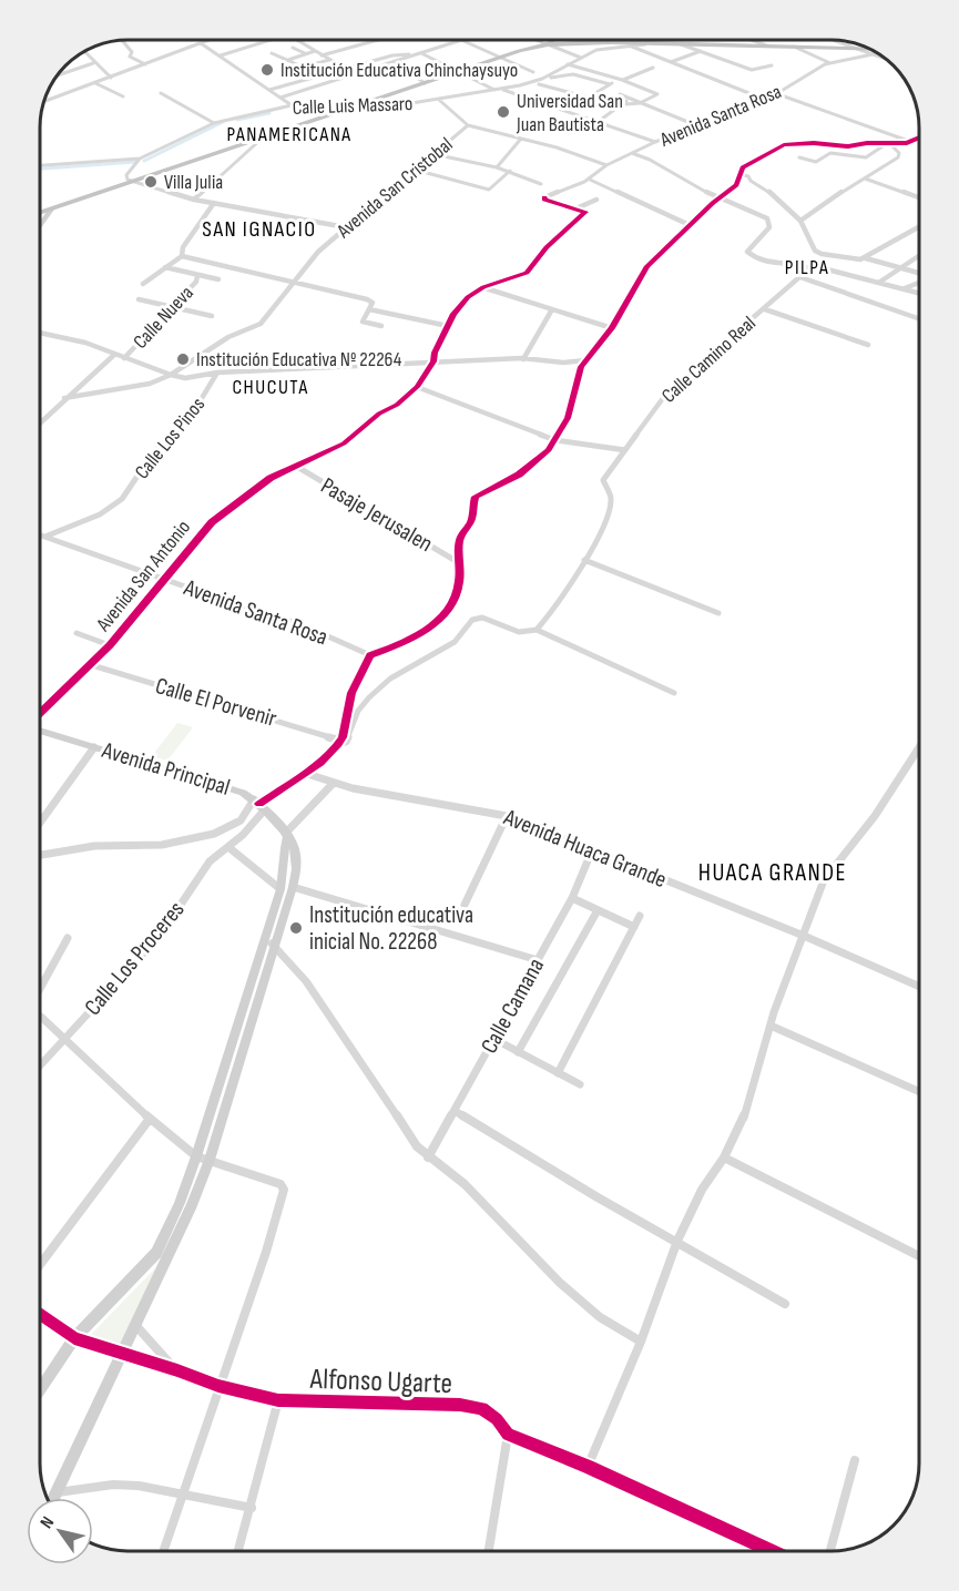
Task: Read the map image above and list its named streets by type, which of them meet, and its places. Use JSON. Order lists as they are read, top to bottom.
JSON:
{
  "streets": {
    "main road": ["Avenida Principal"],
    "street": [
      "Calle Luis Massaro",
      "Avenida Santa Rosa",
      "Avenida San Cristobal",
      "Calle Nueva",
      "Calle Camino Real",
      "Calle Los Pinos",
      "Pasaje Jerusalen",
      "Avenida San Antonio",
      "Calle El Porvenir",
      "Avenida Huaca Grande",
      "Calle Los Proceres",
      "Calle Camana",
      "Alfonso Ugarte"
    ]
  },
  "crossings": [
    ["Avenida Santa Rosa", "Calle Los Pinos"],
    ["Avenida Santa Rosa", "Avenida San Antonio"],
    ["Pasaje Jerusalen", "Avenida San Antonio"],
    ["Avenida San Antonio", "Calle El Porvenir"],
    ["Avenida Principal", "Calle Los Proceres"],
    ["Avenida Huaca Grande", "Calle Camana"]
  ],
  "districts": [
    "PANAMERICANA",
    "SAN IGNACIO",
    "PILPA",
    "CHUCUTA",
    "HUACA GRANDE"
  ],
  "places": [
    "Institución Educativa Chinchaysuyo",
    "Universidad San Juan Bautista",
    "Villa Julia",
    "Institución Educativa Nº 22264",
    "Institución educativa inicial No. 22268"
  ],
  "north": "top left"
}
